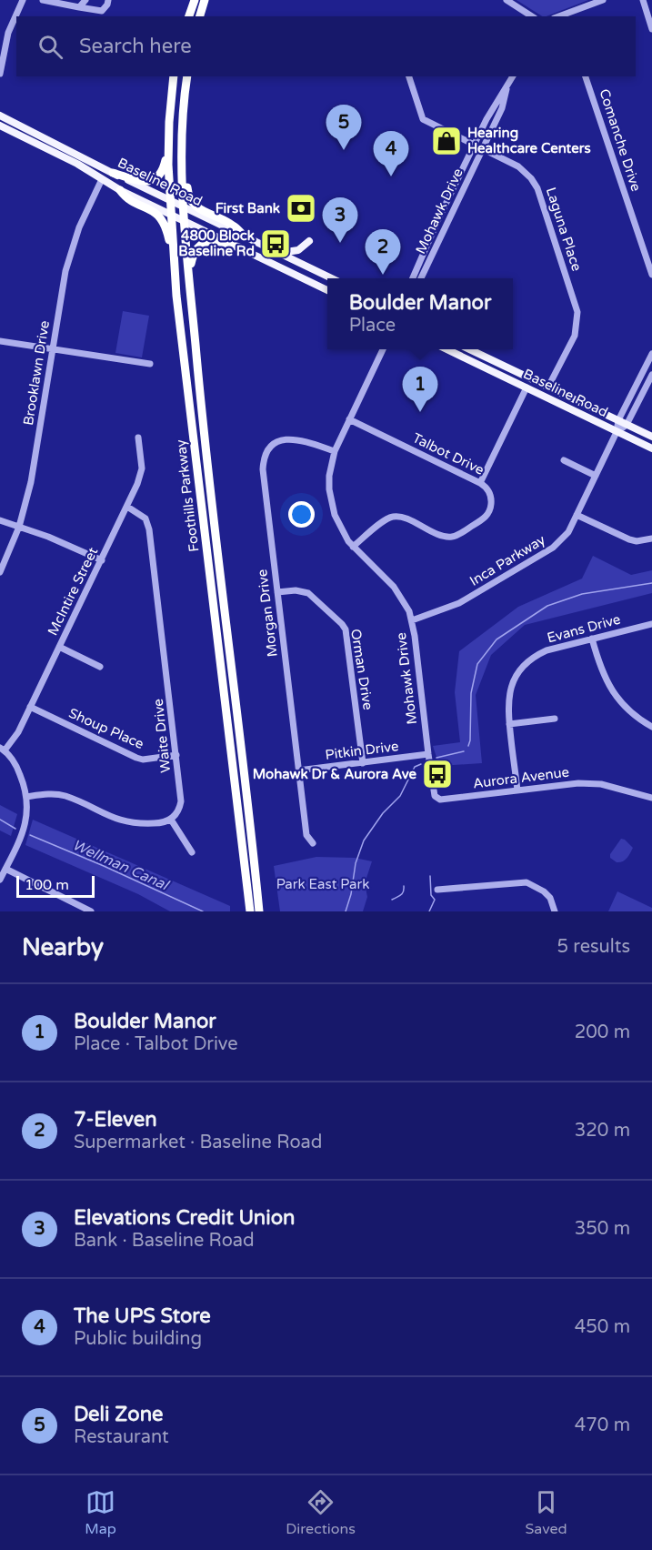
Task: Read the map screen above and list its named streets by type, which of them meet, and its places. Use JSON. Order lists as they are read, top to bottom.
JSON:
{
  "streets": {
    "highway": ["Foothills Parkway"],
    "main road": ["Baseline Road"],
    "street": [
      "Comanche Drive",
      "Mohawk Drive",
      "Laguna Place",
      "Brooklawn Drive",
      "Talbot Drive",
      "Inca Parkway",
      "McIntire Street",
      "Morgan Drive",
      "Evans Drive",
      "Orman Drive",
      "Shoup Place",
      "Waite Drive",
      "Pitkin Drive",
      "Aurora Avenue"
    ]
  },
  "crossings": [
    ["Baseline Road", "Laguna Place"],
    ["Baseline Road", "Brooklawn Drive"],
    ["Baseline Road", "Foothills Parkway"],
    ["Baseline Road", "Inca Parkway"],
    ["Mohawk Drive", "Laguna Place"],
    ["Mohawk Drive", "Talbot Drive"],
    ["Mohawk Drive", "Inca Parkway"],
    ["Mohawk Drive", "Morgan Drive"],
    ["Mohawk Drive", "Pitkin Drive"],
    ["Mohawk Drive", "Aurora Avenue"],
    ["McIntire Street", "Shoup Place"],
    ["McIntire Street", "Waite Drive"],
    ["Morgan Drive", "Orman Drive"],
    ["Morgan Drive", "Pitkin Drive"],
    ["Evans Drive", "Aurora Avenue"],
    ["Orman Drive", "Pitkin Drive"],
    ["Shoup Place", "Waite Drive"],
    ["Pitkin Drive", "Aurora Avenue"]
  ],
  "water": ["Wellman Canal"],
  "parks": ["Park East Park"],
  "places": {
    "shop": ["Hearing Healthcare Centers"],
    "bank": ["First Bank"],
    "bus stop": ["4800 Block Baseline Rd", "Mohawk Dr & Aurora Ave"]
  },
  "scale_bar": "100 m",
  "page": {
    "search": "Search here",
    "pins": [
      "5",
      "4",
      "3",
      "2",
      "1"
    ],
    "popup": ["Boulder Manor", "Place"],
    "scale": "100 m",
    "heading": ["Nearby", "5 results"],
    "list": [
      {
        "mark": "1",
        "name": "Boulder Manor",
        "note": "Place · Talbot Drive",
        "value": "200 m"
      },
      {
        "mark": "2",
        "name": "7-Eleven",
        "note": "Supermarket · Baseline Road",
        "value": "320 m"
      },
      {
        "mark": "3",
        "name": "Elevations Credit Union",
        "note": "Bank · Baseline Road",
        "value": "350 m"
      },
      {
        "mark": "4",
        "name": "The UPS Store",
        "note": "Public building",
        "value": "450 m"
      },
      {
        "mark": "5",
        "name": "Deli Zone",
        "note": "Restaurant",
        "value": "470 m"
      }
    ],
    "nav": ["Map", "Directions", "Saved"]
  }
}
